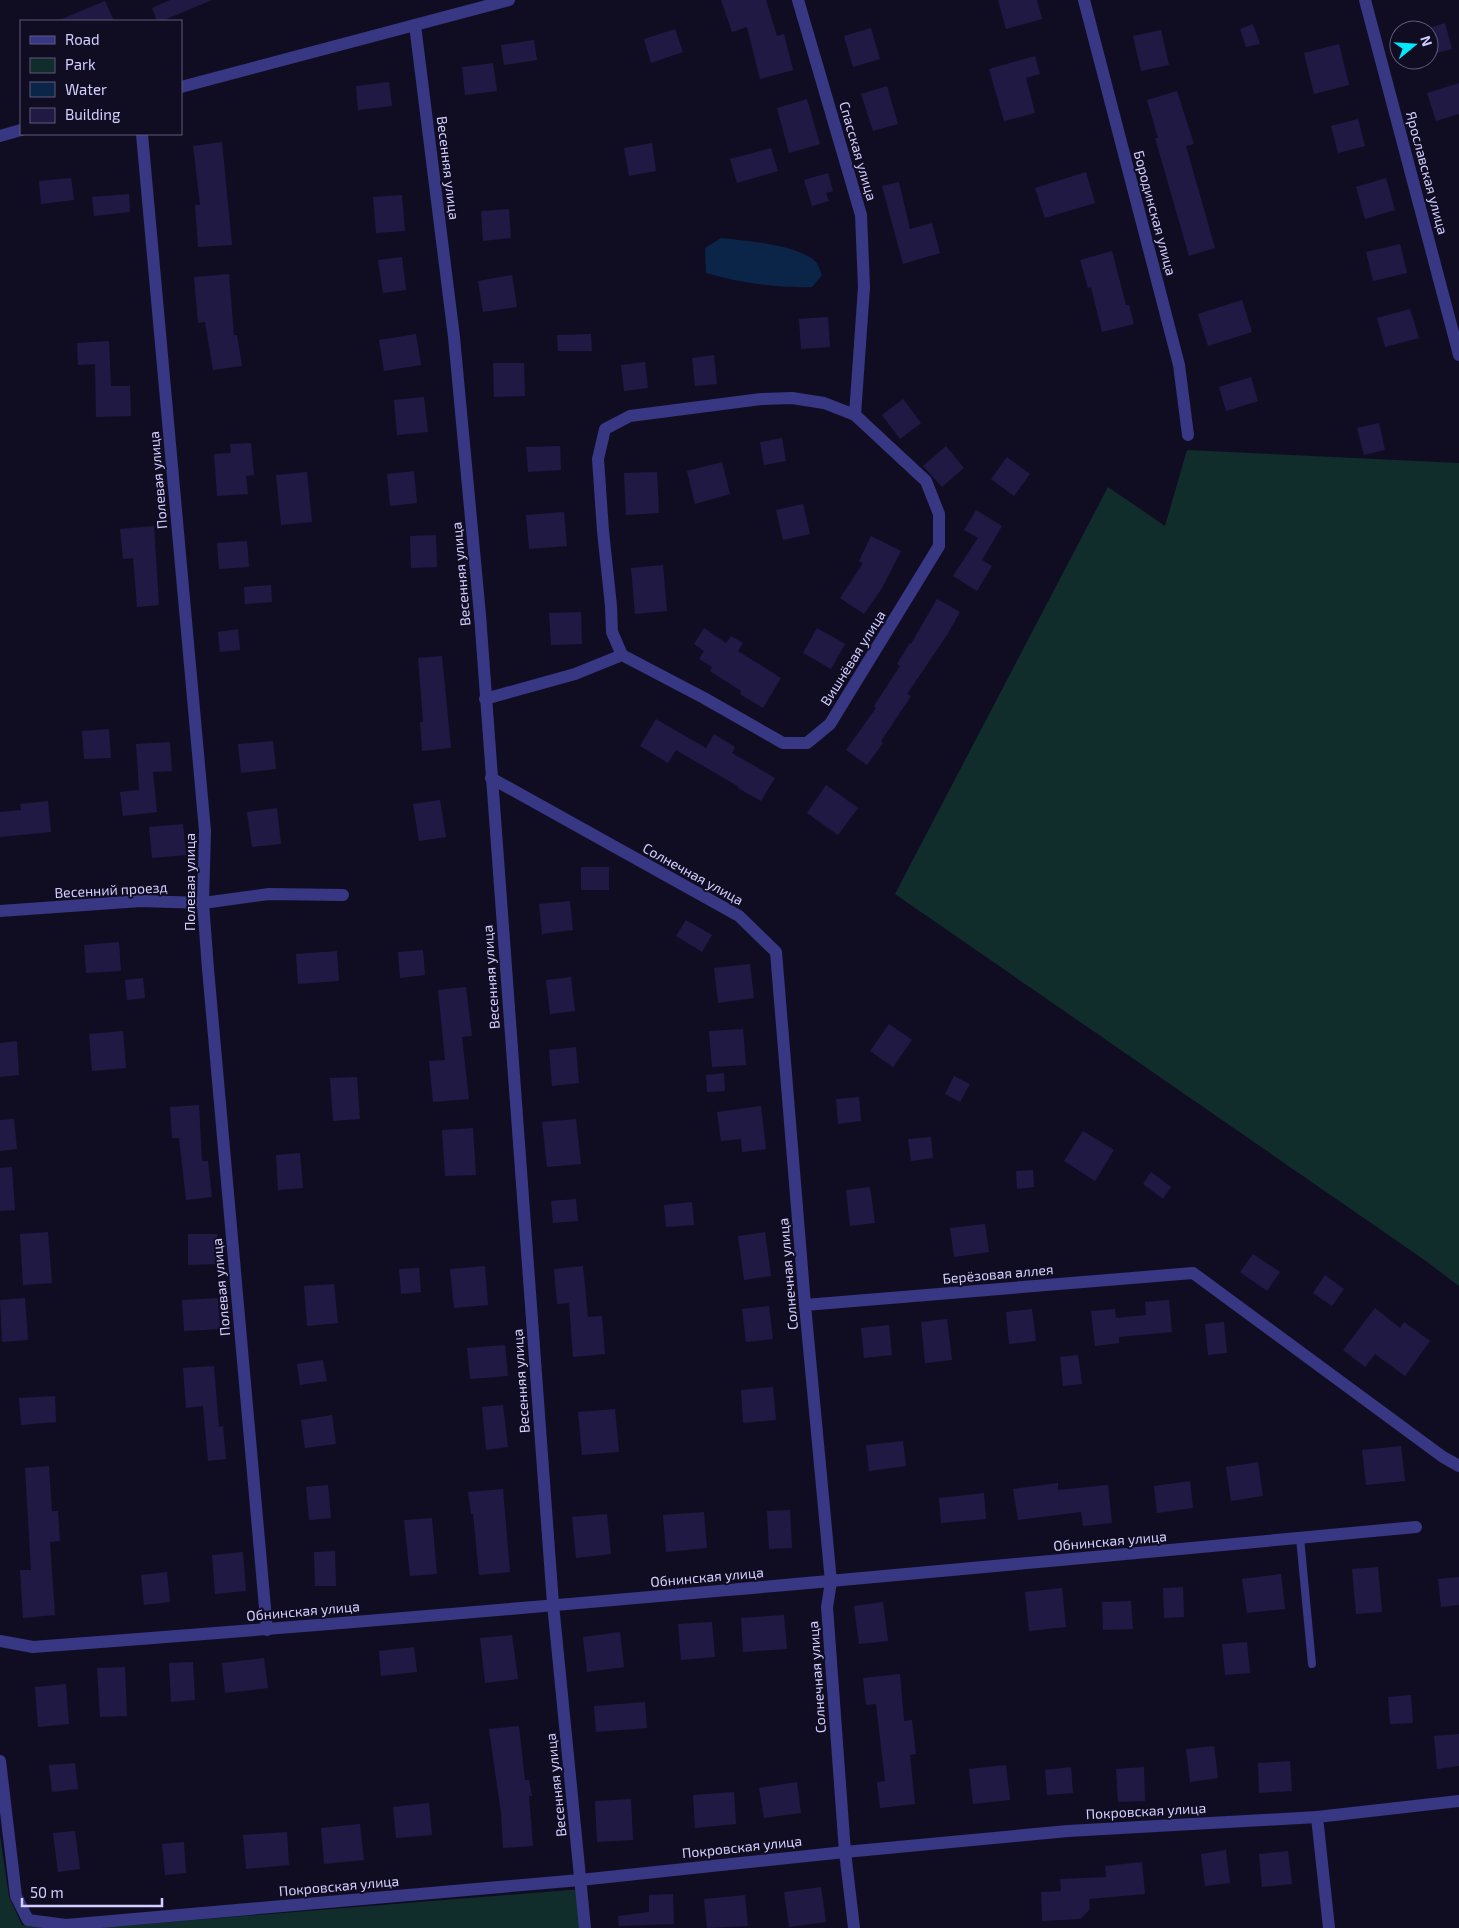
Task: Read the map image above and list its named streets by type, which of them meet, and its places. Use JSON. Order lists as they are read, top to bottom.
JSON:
{
  "streets": {
    "street": [
      "Спасская улица",
      "Весенняя улица",
      "Ярославская улица",
      "Бородинская улица",
      "Полевая улица",
      "Вишнёвая улица",
      "Солнечная улица",
      "Весенний проезд",
      "Берёзовая аллея",
      "Обнинская улица",
      "Покровская улица"
    ]
  },
  "crossings": [
    ["Спасская улица", "Вишнёвая улица"],
    ["Весенняя улица", "Солнечная улица"],
    ["Весенняя улица", "Обнинская улица"],
    ["Весенняя улица", "Покровская улица"],
    ["Полевая улица", "Весенний проезд"],
    ["Полевая улица", "Обнинская улица"],
    ["Солнечная улица", "Берёзовая аллея"],
    ["Солнечная улица", "Обнинская улица"],
    ["Солнечная улица", "Покровская улица"]
  ],
  "legend": [
    "Road",
    "Park",
    "Water",
    "Building"
  ],
  "scale_bar": "50 m",
  "north": "right"
}
